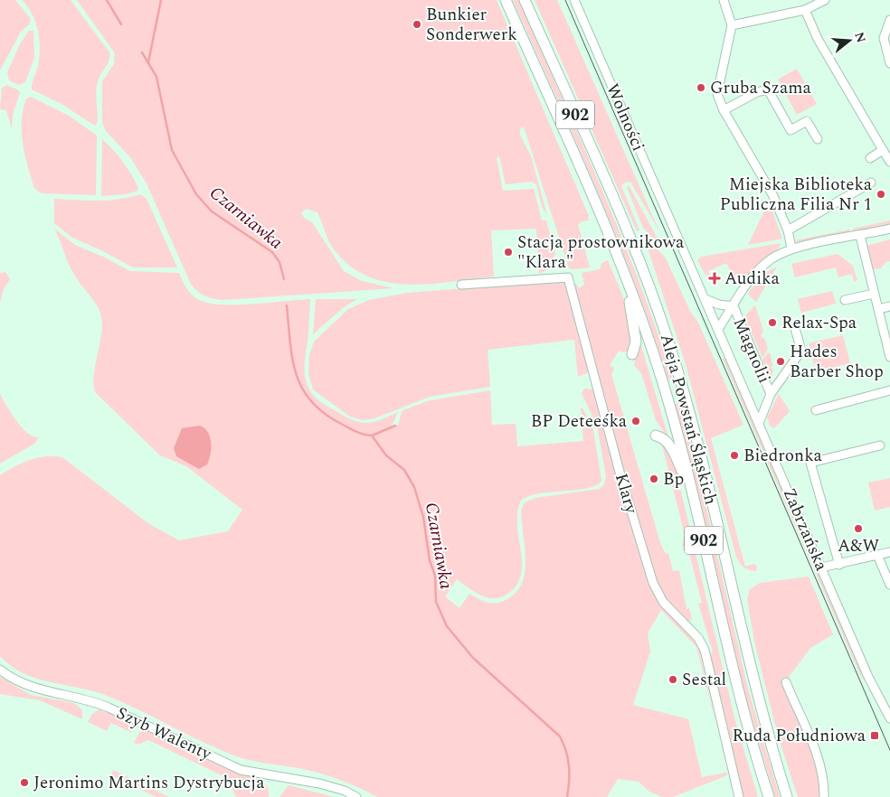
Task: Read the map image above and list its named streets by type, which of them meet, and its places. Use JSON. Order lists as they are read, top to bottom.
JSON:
{
  "streets": {
    "main road": ["902", "Aleja Powstań Śląskich"],
    "street": [
      "Wolności",
      "Magnolii",
      "Klary",
      "Zabrzańska",
      "Szyb Walenty"
    ]
  },
  "crossings": [
    ["Wolności", "Zabrzańska"],
    ["Magnolii", "Zabrzańska"]
  ],
  "water": ["Czarniawka"],
  "places": {
    "other": [
      "Bunkier Sonderwerk",
      "Gruba Szama",
      "Miejska Biblioteka Publiczna Filia Nr 1",
      "Stacja prostownikowa \"Klara\"",
      "Relax-Spa",
      "Hades Barber Shop",
      "BP Deteeśka",
      "Biedronka",
      "Bp",
      "A&W",
      "Sestal",
      "Jeronimo Martins Dystrybucja"
    ],
    "health": ["Audika"],
    "transit": ["Ruda Południowa"]
  },
  "north": "right"
}
